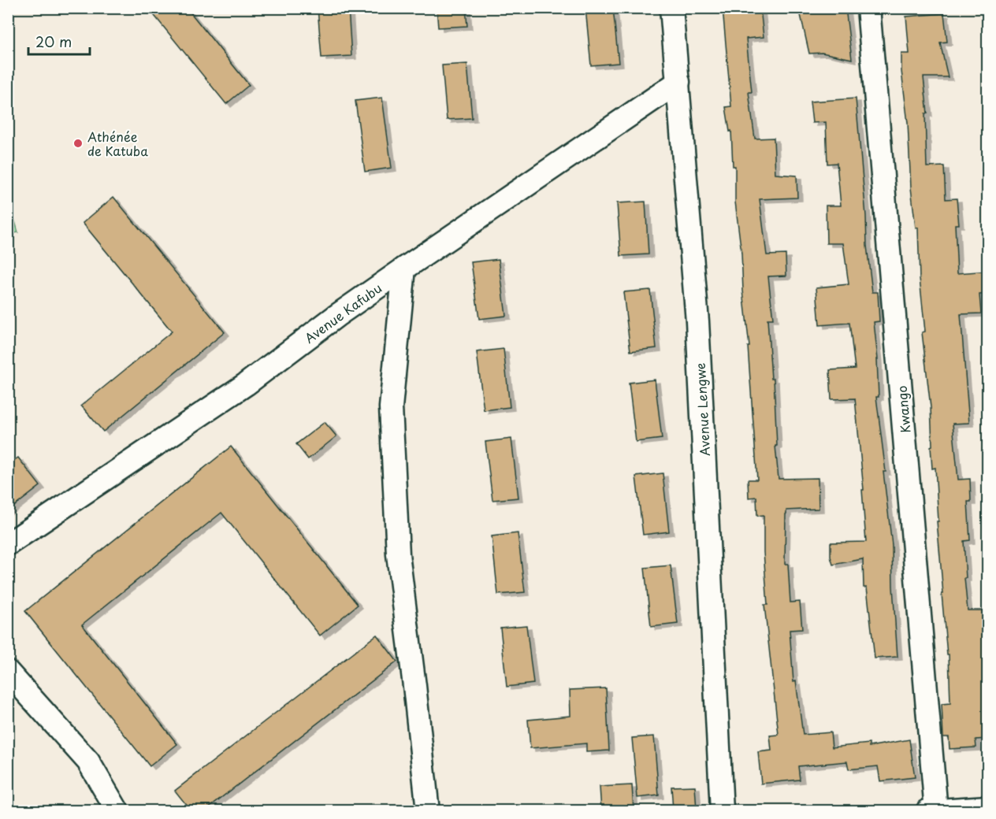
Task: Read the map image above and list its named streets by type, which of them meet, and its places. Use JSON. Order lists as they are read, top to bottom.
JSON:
{
  "streets": {
    "street": ["Avenue Kafubu", "Avenue Lengwe", "Kwango"]
  },
  "crossings": [
    ["Avenue Kafubu", "Avenue Lengwe"]
  ],
  "places": ["Athénée de Katuba"],
  "scale_bar": "20 m"
}
